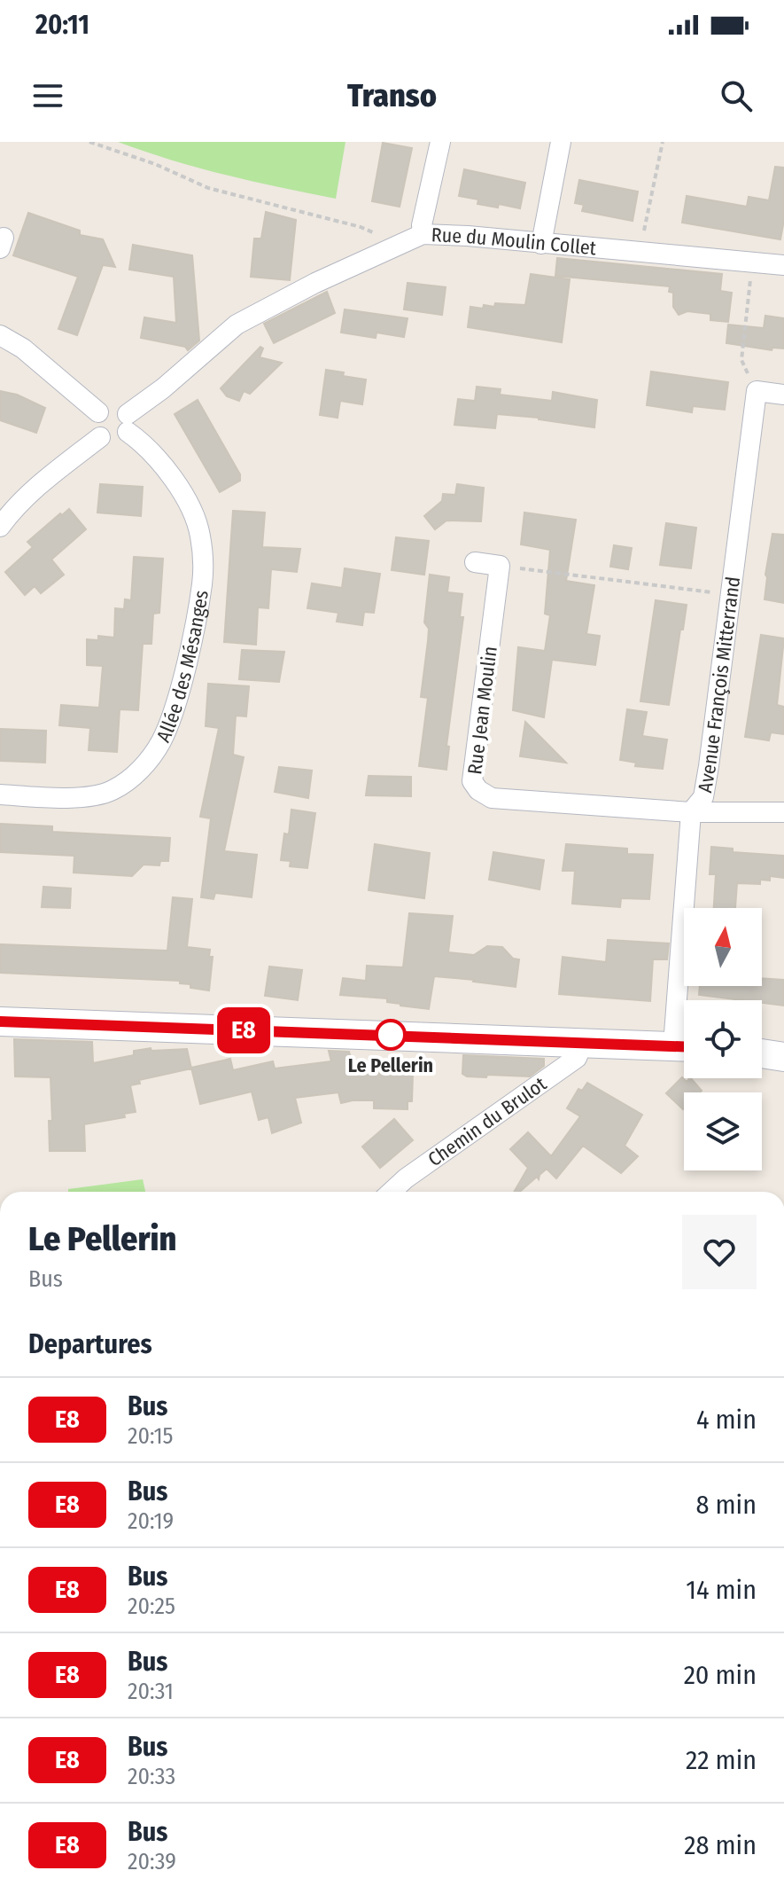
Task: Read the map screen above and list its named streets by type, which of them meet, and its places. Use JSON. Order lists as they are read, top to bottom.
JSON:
{
  "streets": {
    "street": [
      "Rue du Moulin Collet",
      "Allée des Mésanges",
      "Avenue François Mitterrand",
      "Rue Jean Moulin",
      "Chemin du Brulot"
    ]
  },
  "crossings": [
    ["Rue du Moulin Collet", "Allée des Mésanges"],
    ["Avenue François Mitterrand", "Rue Jean Moulin"]
  ],
  "places": ["Le Pellerin"],
  "lines": ["bus line E8"],
  "north": "top",
  "page": {
    "status": "20:11",
    "header": "Transo",
    "on_map": "E8",
    "heading": [
      ["Le Pellerin", "Bus"],
      "Departures"
    ],
    "list": [
      {
        "mark": "E8",
        "name": "Bus",
        "note": "20:15",
        "value": "4 min"
      },
      {
        "mark": "E8",
        "name": "Bus",
        "note": "20:19",
        "value": "8 min"
      },
      {
        "mark": "E8",
        "name": "Bus",
        "note": "20:25",
        "value": "14 min"
      },
      {
        "mark": "E8",
        "name": "Bus",
        "note": "20:31",
        "value": "20 min"
      },
      {
        "mark": "E8",
        "name": "Bus",
        "note": "20:33",
        "value": "22 min"
      },
      {
        "mark": "E8",
        "name": "Bus",
        "note": "20:39",
        "value": "28 min"
      }
    ]
  }
}
